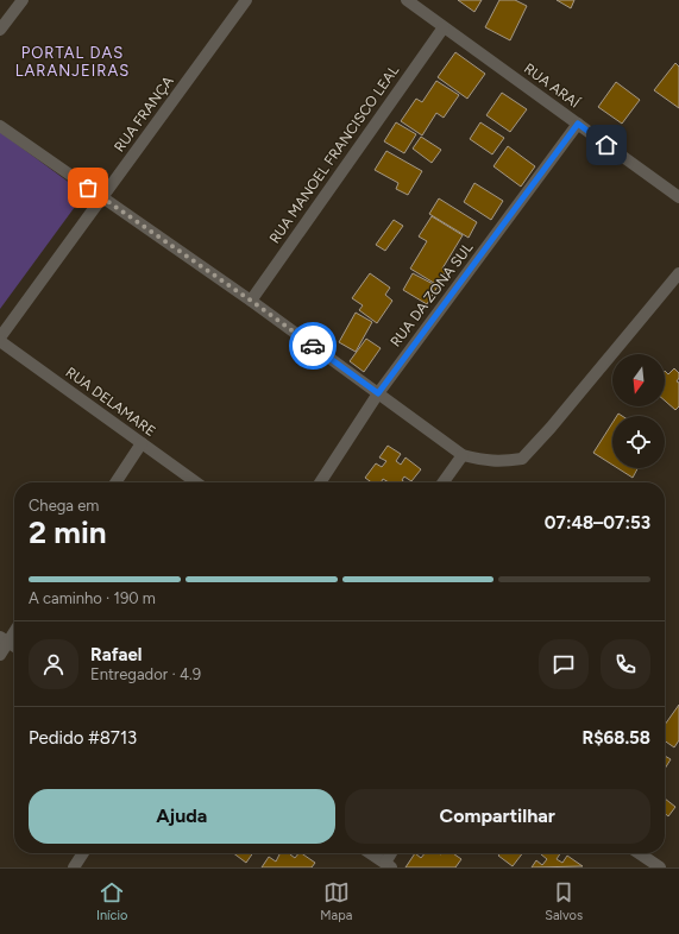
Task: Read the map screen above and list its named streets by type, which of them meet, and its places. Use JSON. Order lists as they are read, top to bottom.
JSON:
{
  "streets": {
    "street": [
      "RUA ARAÍ",
      "RUA FRANÇA",
      "RUA MANOEL FRANCISCO LEAL",
      "RUA DA ZONA SUL",
      "RUA DELAMARE"
    ]
  },
  "crossings": [
    ["RUA ARAÍ", "RUA MANOEL FRANCISCO LEAL"],
    ["RUA ARAÍ", "RUA DA ZONA SUL"]
  ],
  "districts": ["PORTAL DAS LARANJEIRAS"],
  "north": "bottom",
  "page": {
    "heading": ["2 min", "Chega em", "07:48–07:53"],
    "panel": [
      "Rafael",
      "Entregador · 4.9",
      "Pedido #8713",
      "R$68.58"
    ],
    "bar": "A caminho · 190 m",
    "buttons": ["Ajuda", "Compartilhar"],
    "tabs": ["Início", "Mapa", "Salvos"]
  }
}
